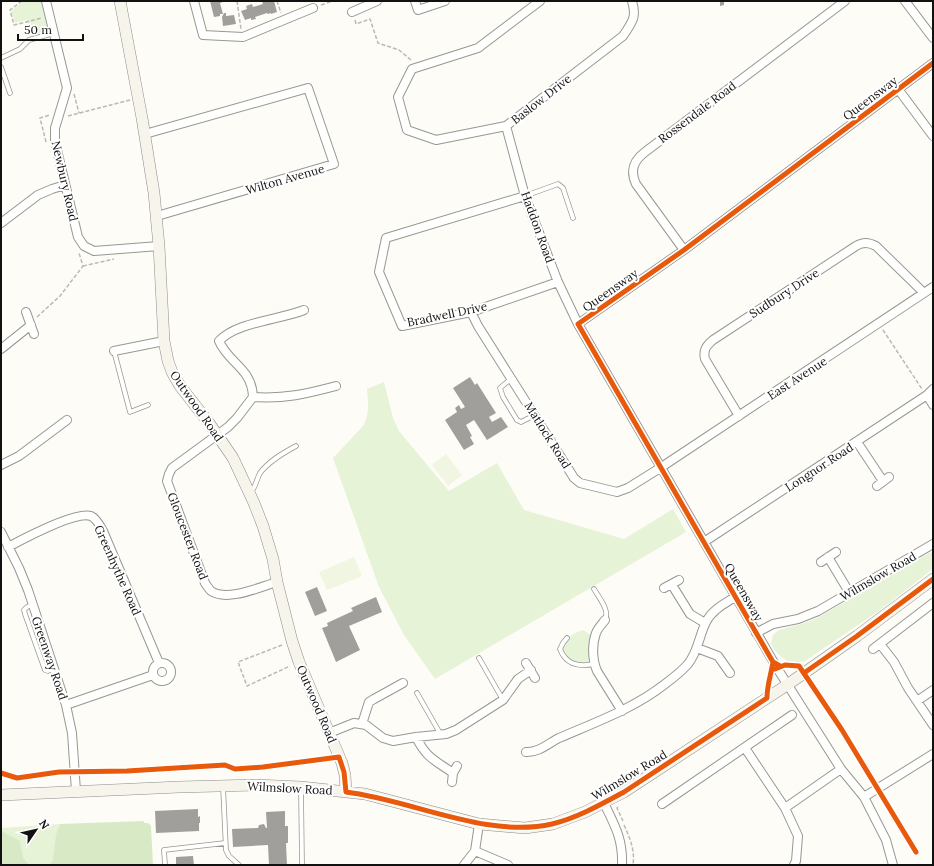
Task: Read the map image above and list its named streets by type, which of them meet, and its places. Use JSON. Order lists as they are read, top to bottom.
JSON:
{
  "streets": {
    "main road": ["Outwood Road", "Wilmslow Road"],
    "street": [
      "Queensway",
      "Baslow Drive",
      "Rossendale Road",
      "Wilton Avenue",
      "Newbury Road",
      "Haddon Road",
      "Sudbury Drive",
      "Bradwell Drive",
      "East Avenue",
      "Matlock Road",
      "Longnor Road",
      "Gloucester Road",
      "Greenhythe Road",
      "Greenway Road"
    ]
  },
  "crossings": [
    ["Queensway", "Rossendale Road"],
    ["Queensway", "Haddon Road"],
    ["Queensway", "East Avenue"],
    ["Queensway", "Matlock Road"],
    ["Queensway", "Longnor Road"],
    ["Queensway", "Wilmslow Road"],
    ["Baslow Drive", "Haddon Road"],
    ["Wilton Avenue", "Outwood Road"],
    ["Haddon Road", "Bradwell Drive"],
    ["Sudbury Drive", "East Avenue"],
    ["Bradwell Drive", "Matlock Road"],
    ["East Avenue", "Matlock Road"],
    ["Outwood Road", "Gloucester Road"],
    ["Outwood Road", "Wilmslow Road"],
    ["Greenhythe Road", "Greenway Road"],
    ["Wilmslow Road", "Greenway Road"]
  ],
  "scale_bar": "50 m",
  "north": "top right"
}
